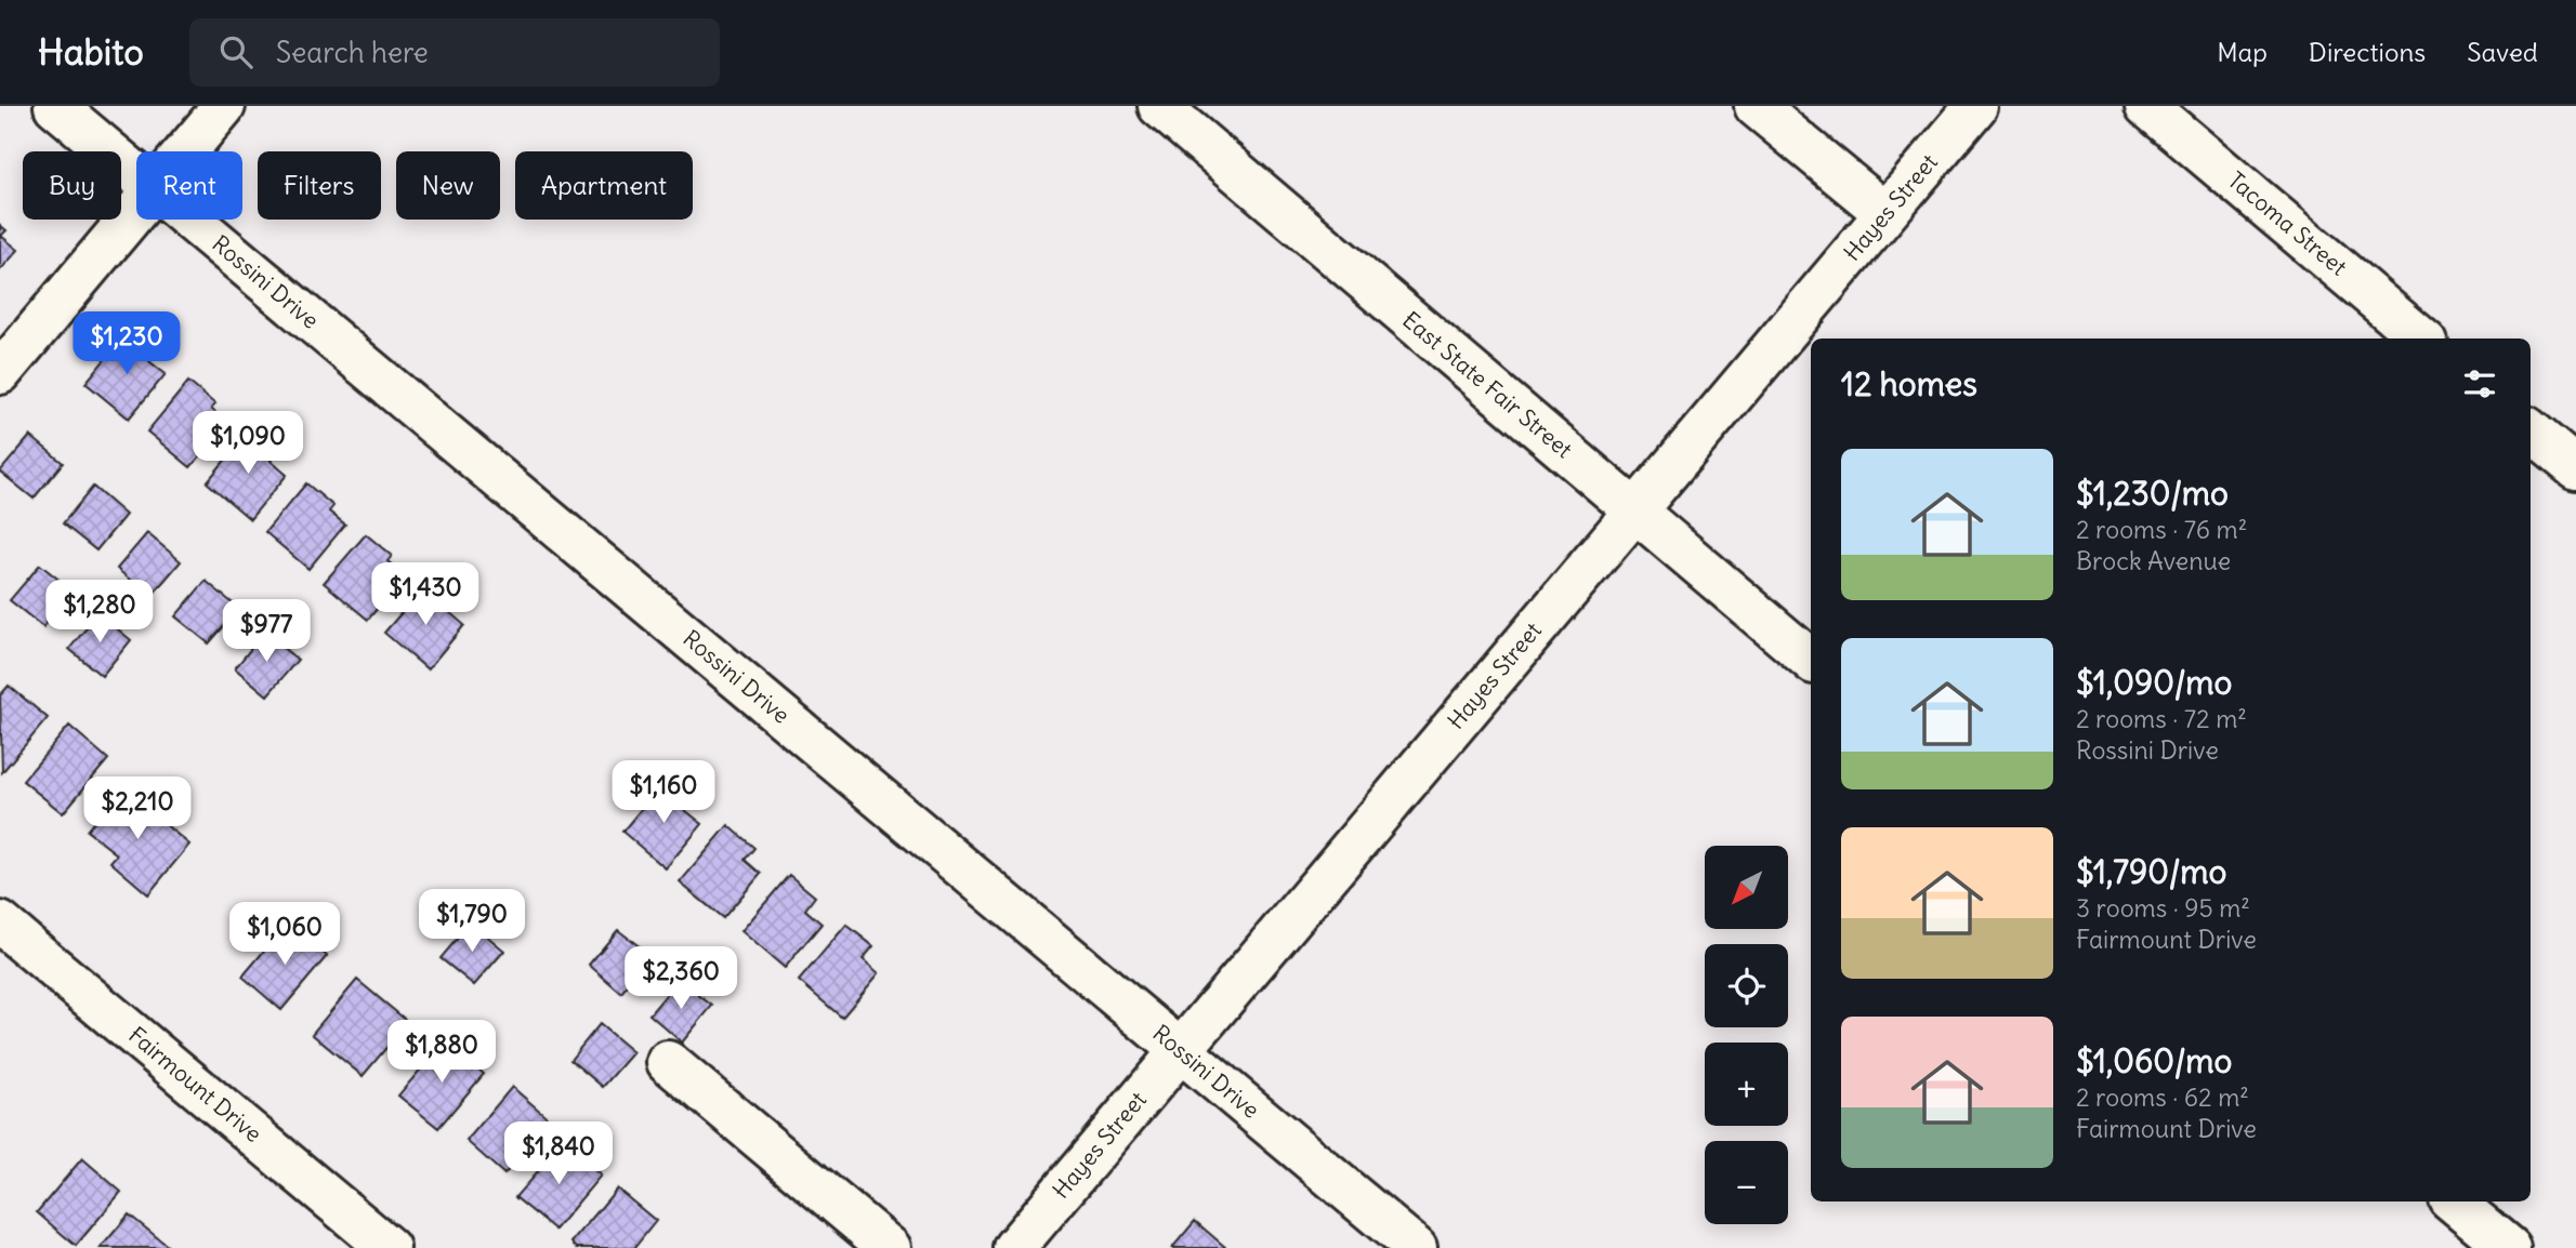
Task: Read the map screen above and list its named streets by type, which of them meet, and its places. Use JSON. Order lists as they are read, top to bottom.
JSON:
{
  "streets": {
    "street": [
      "Hayes Street",
      "Tacoma Street",
      "Rossini Drive",
      "East State Fair Street",
      "Fairmount Drive"
    ]
  },
  "crossings": [
    ["Hayes Street", "Rossini Drive"],
    ["Hayes Street", "East State Fair Street"]
  ],
  "north": "bottom left",
  "page": {
    "header": "Habito",
    "search": "Search here",
    "nav": ["Map", "Directions", "Saved"],
    "chip": [
      "Buy",
      "Rent",
      "Filters",
      "New",
      "Apartment"
    ],
    "price": [
      "$1,230",
      "$1,090",
      "$1,430",
      "$1,280",
      "$977",
      "$1,160",
      "$2,210",
      "$1,790",
      "$1,060",
      "$2,360",
      "$1,880",
      "$1,840"
    ],
    "heading": "12 homes",
    "list": [
      {
        "name": "$1,230/mo",
        "note": "2 rooms · 76 m² · Brock Avenue"
      },
      {
        "name": "$1,090/mo",
        "note": "2 rooms · 72 m² · Rossini Drive"
      },
      {
        "name": "$1,790/mo",
        "note": "3 rooms · 95 m² · Fairmount Drive"
      },
      {
        "name": "$1,060/mo",
        "note": "2 rooms · 62 m² · Fairmount Drive"
      }
    ],
    "map_buttons": ["+", "−"]
  }
}
